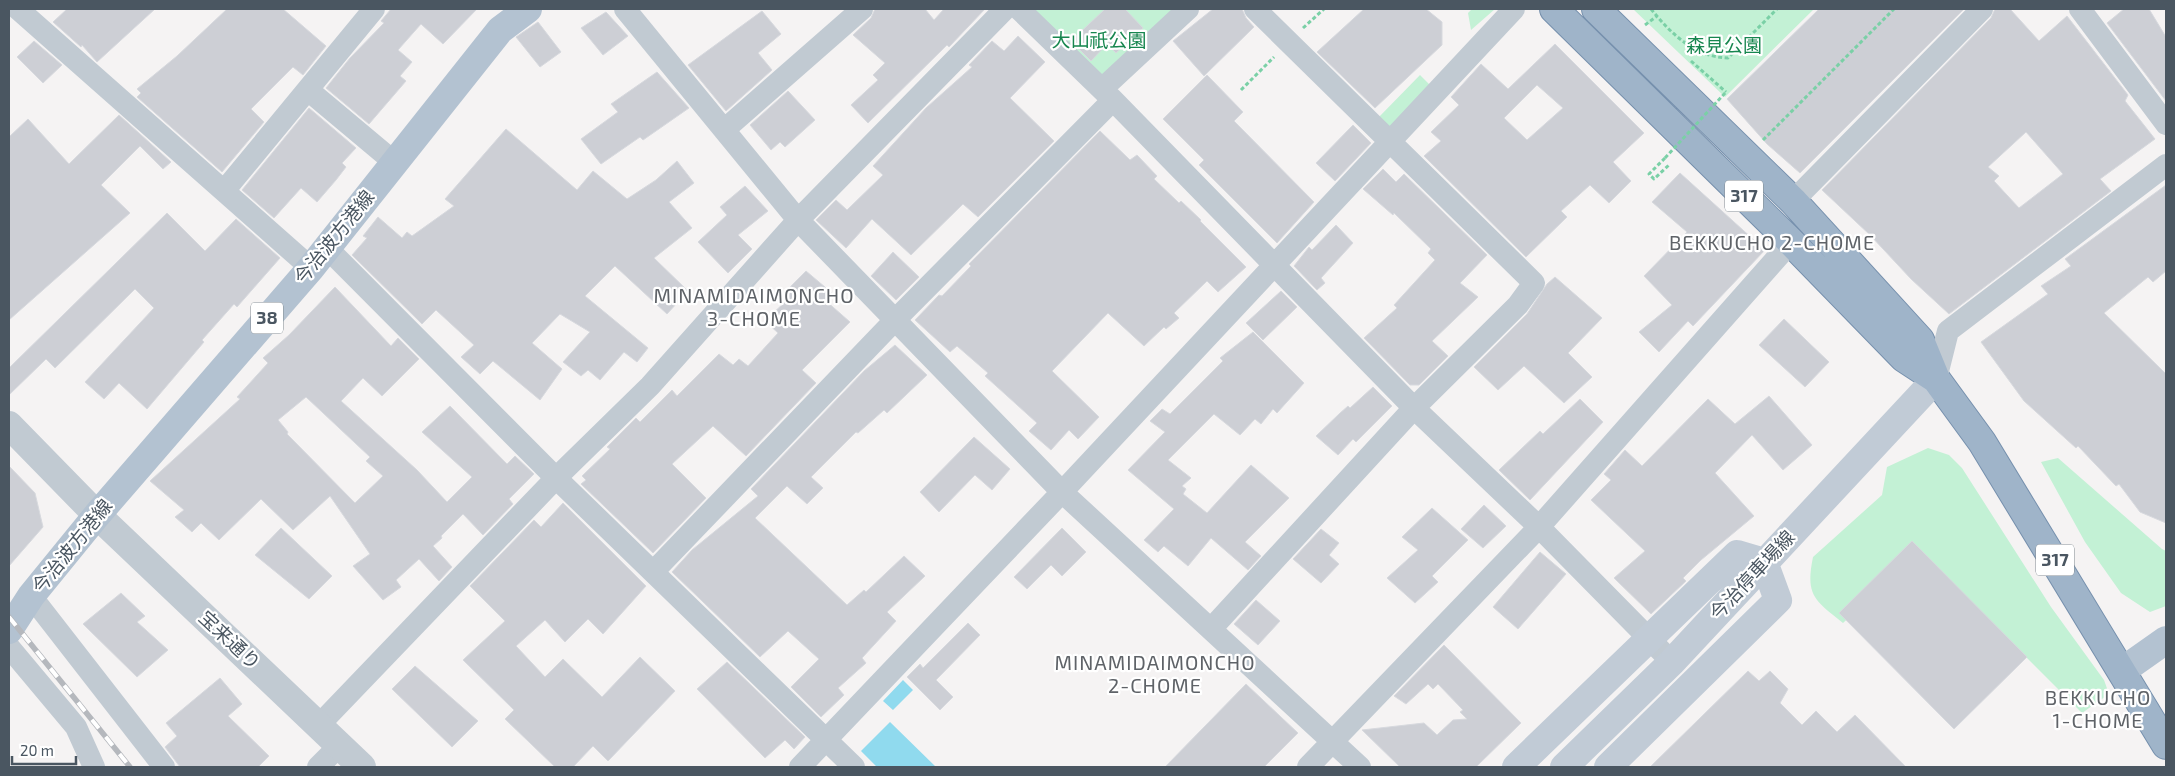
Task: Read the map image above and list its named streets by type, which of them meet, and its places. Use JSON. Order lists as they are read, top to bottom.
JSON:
{
  "streets": {
    "highway": ["317"],
    "main road": ["今治波方港線", "38", "今治停車場線"],
    "street": ["宝来通り"]
  },
  "crossings": [
    ["317", "今治停車場線"],
    ["今治波方港線", "宝来通り"]
  ],
  "districts": [
    "BEKKUCHO 2-CHOME",
    "MINAMIDAIMONCHO 3-CHOME",
    "MINAMIDAIMONCHO 2-CHOME",
    "BEKKUCHO 1-CHOME"
  ],
  "parks": ["大山祇公園", "森見公園"],
  "scale_bar": "20 m"
}
